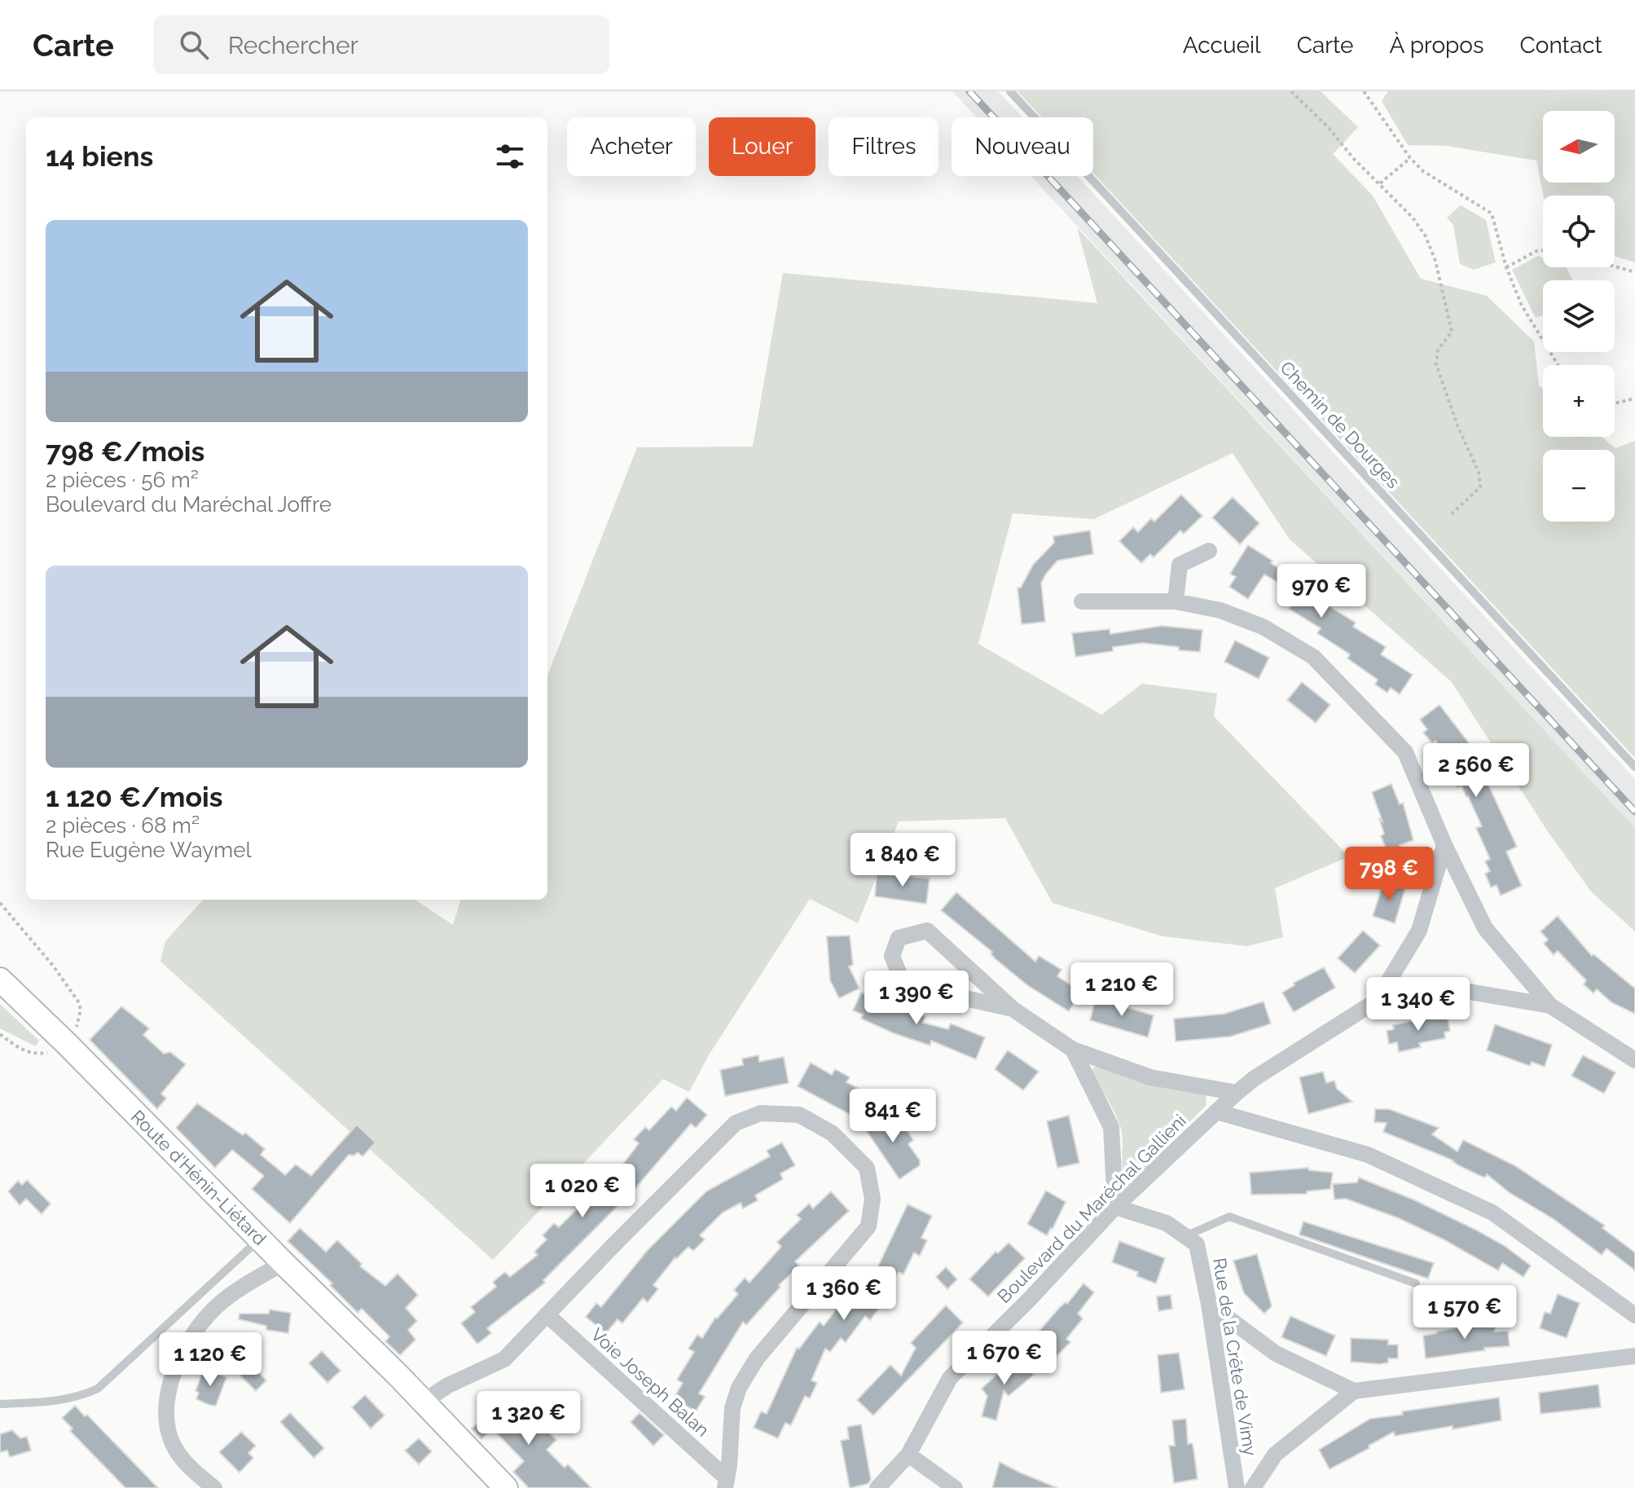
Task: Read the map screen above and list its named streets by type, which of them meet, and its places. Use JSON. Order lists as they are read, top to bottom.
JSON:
{
  "streets": {
    "main road": ["Route d'Hénin-Liétard"],
    "street": ["Boulevard du Maréchal Gallieni", "Rue de la Crête de Vimy", "Voie Joseph Balan"],
    "lane": ["Chemin de Dourges"]
  },
  "north": "left",
  "page": {
    "header": "Carte",
    "search": "Rechercher",
    "nav": [
      "Accueil",
      "Carte",
      "À propos",
      "Contact"
    ],
    "map_buttons": ["+", "−"],
    "chip": [
      "Acheter",
      "Louer",
      "Filtres",
      "Nouveau"
    ],
    "heading": "14 biens",
    "list": [
      {
        "name": "798 €/mois",
        "note": "2 pièces · 56 m² · Boulevard du Maréchal Joffre"
      },
      {
        "name": "1 120 €/mois",
        "note": "2 pièces · 68 m² · Rue Eugène Waymel"
      }
    ],
    "price": [
      "970 €",
      "2 560 €",
      "1 840 €",
      "798 €",
      "1 210 €",
      "1 390 €",
      "1 340 €",
      "841 €",
      "1 020 €",
      "1 360 €",
      "1 570 €",
      "1 670 €",
      "1 120 €",
      "1 320 €"
    ]
  }
}
